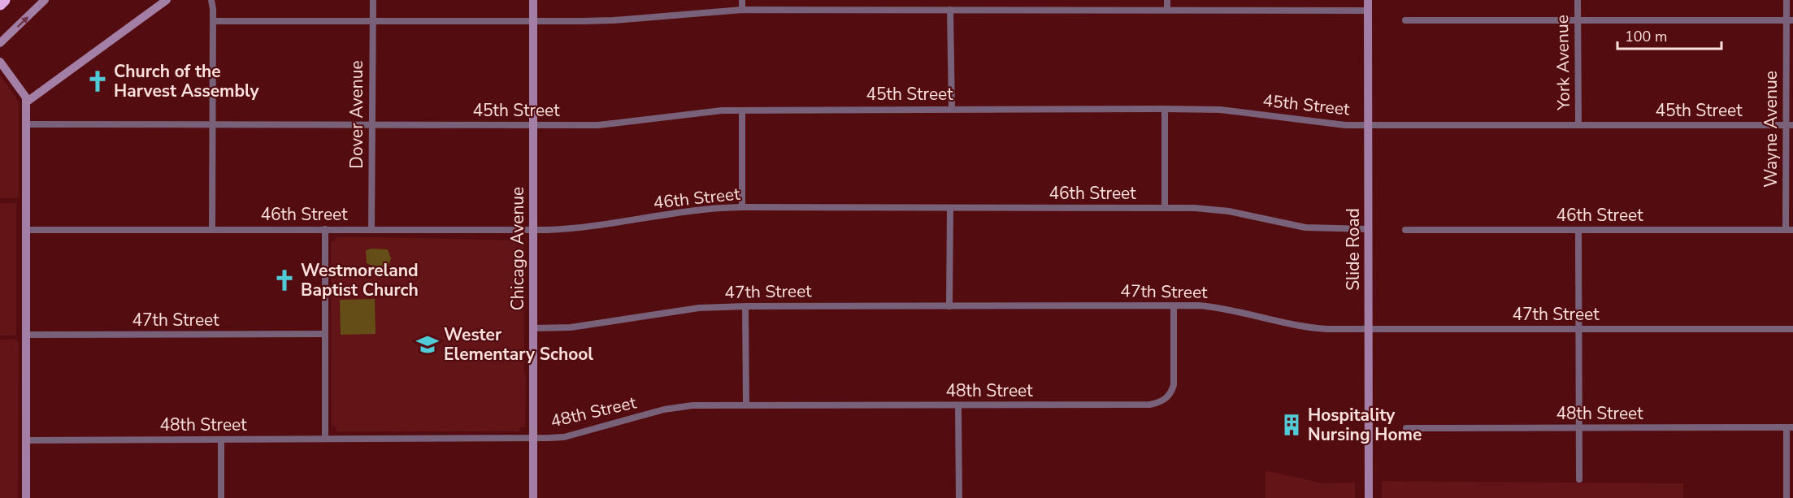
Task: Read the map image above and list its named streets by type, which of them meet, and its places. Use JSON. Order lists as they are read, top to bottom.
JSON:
{
  "streets": {
    "street": [
      "York Avenue",
      "45th Street",
      "Dover Avenue",
      "Wayne Avenue",
      "46th Street",
      "Chicago Avenue",
      "Slide Road",
      "47th Street",
      "48th Street"
    ]
  },
  "crossings": [
    ["York Avenue", "45th Street"],
    ["45th Street", "Dover Avenue"],
    ["45th Street", "Wayne Avenue"],
    ["45th Street", "Chicago Avenue"],
    ["45th Street", "Slide Road"],
    ["Dover Avenue", "46th Street"],
    ["Wayne Avenue", "46th Street"],
    ["46th Street", "Chicago Avenue"],
    ["46th Street", "Slide Road"],
    ["Chicago Avenue", "47th Street"],
    ["Chicago Avenue", "48th Street"],
    ["Slide Road", "47th Street"],
    ["47th Street", "48th Street"]
  ],
  "places": {
    "church": ["Church of the Harvest Assembly", "Westmoreland Baptist Church"],
    "school or university": ["Wester Elementary School"],
    "building": ["Hospitality Nursing Home"]
  },
  "scale_bar": "100 m"
}
